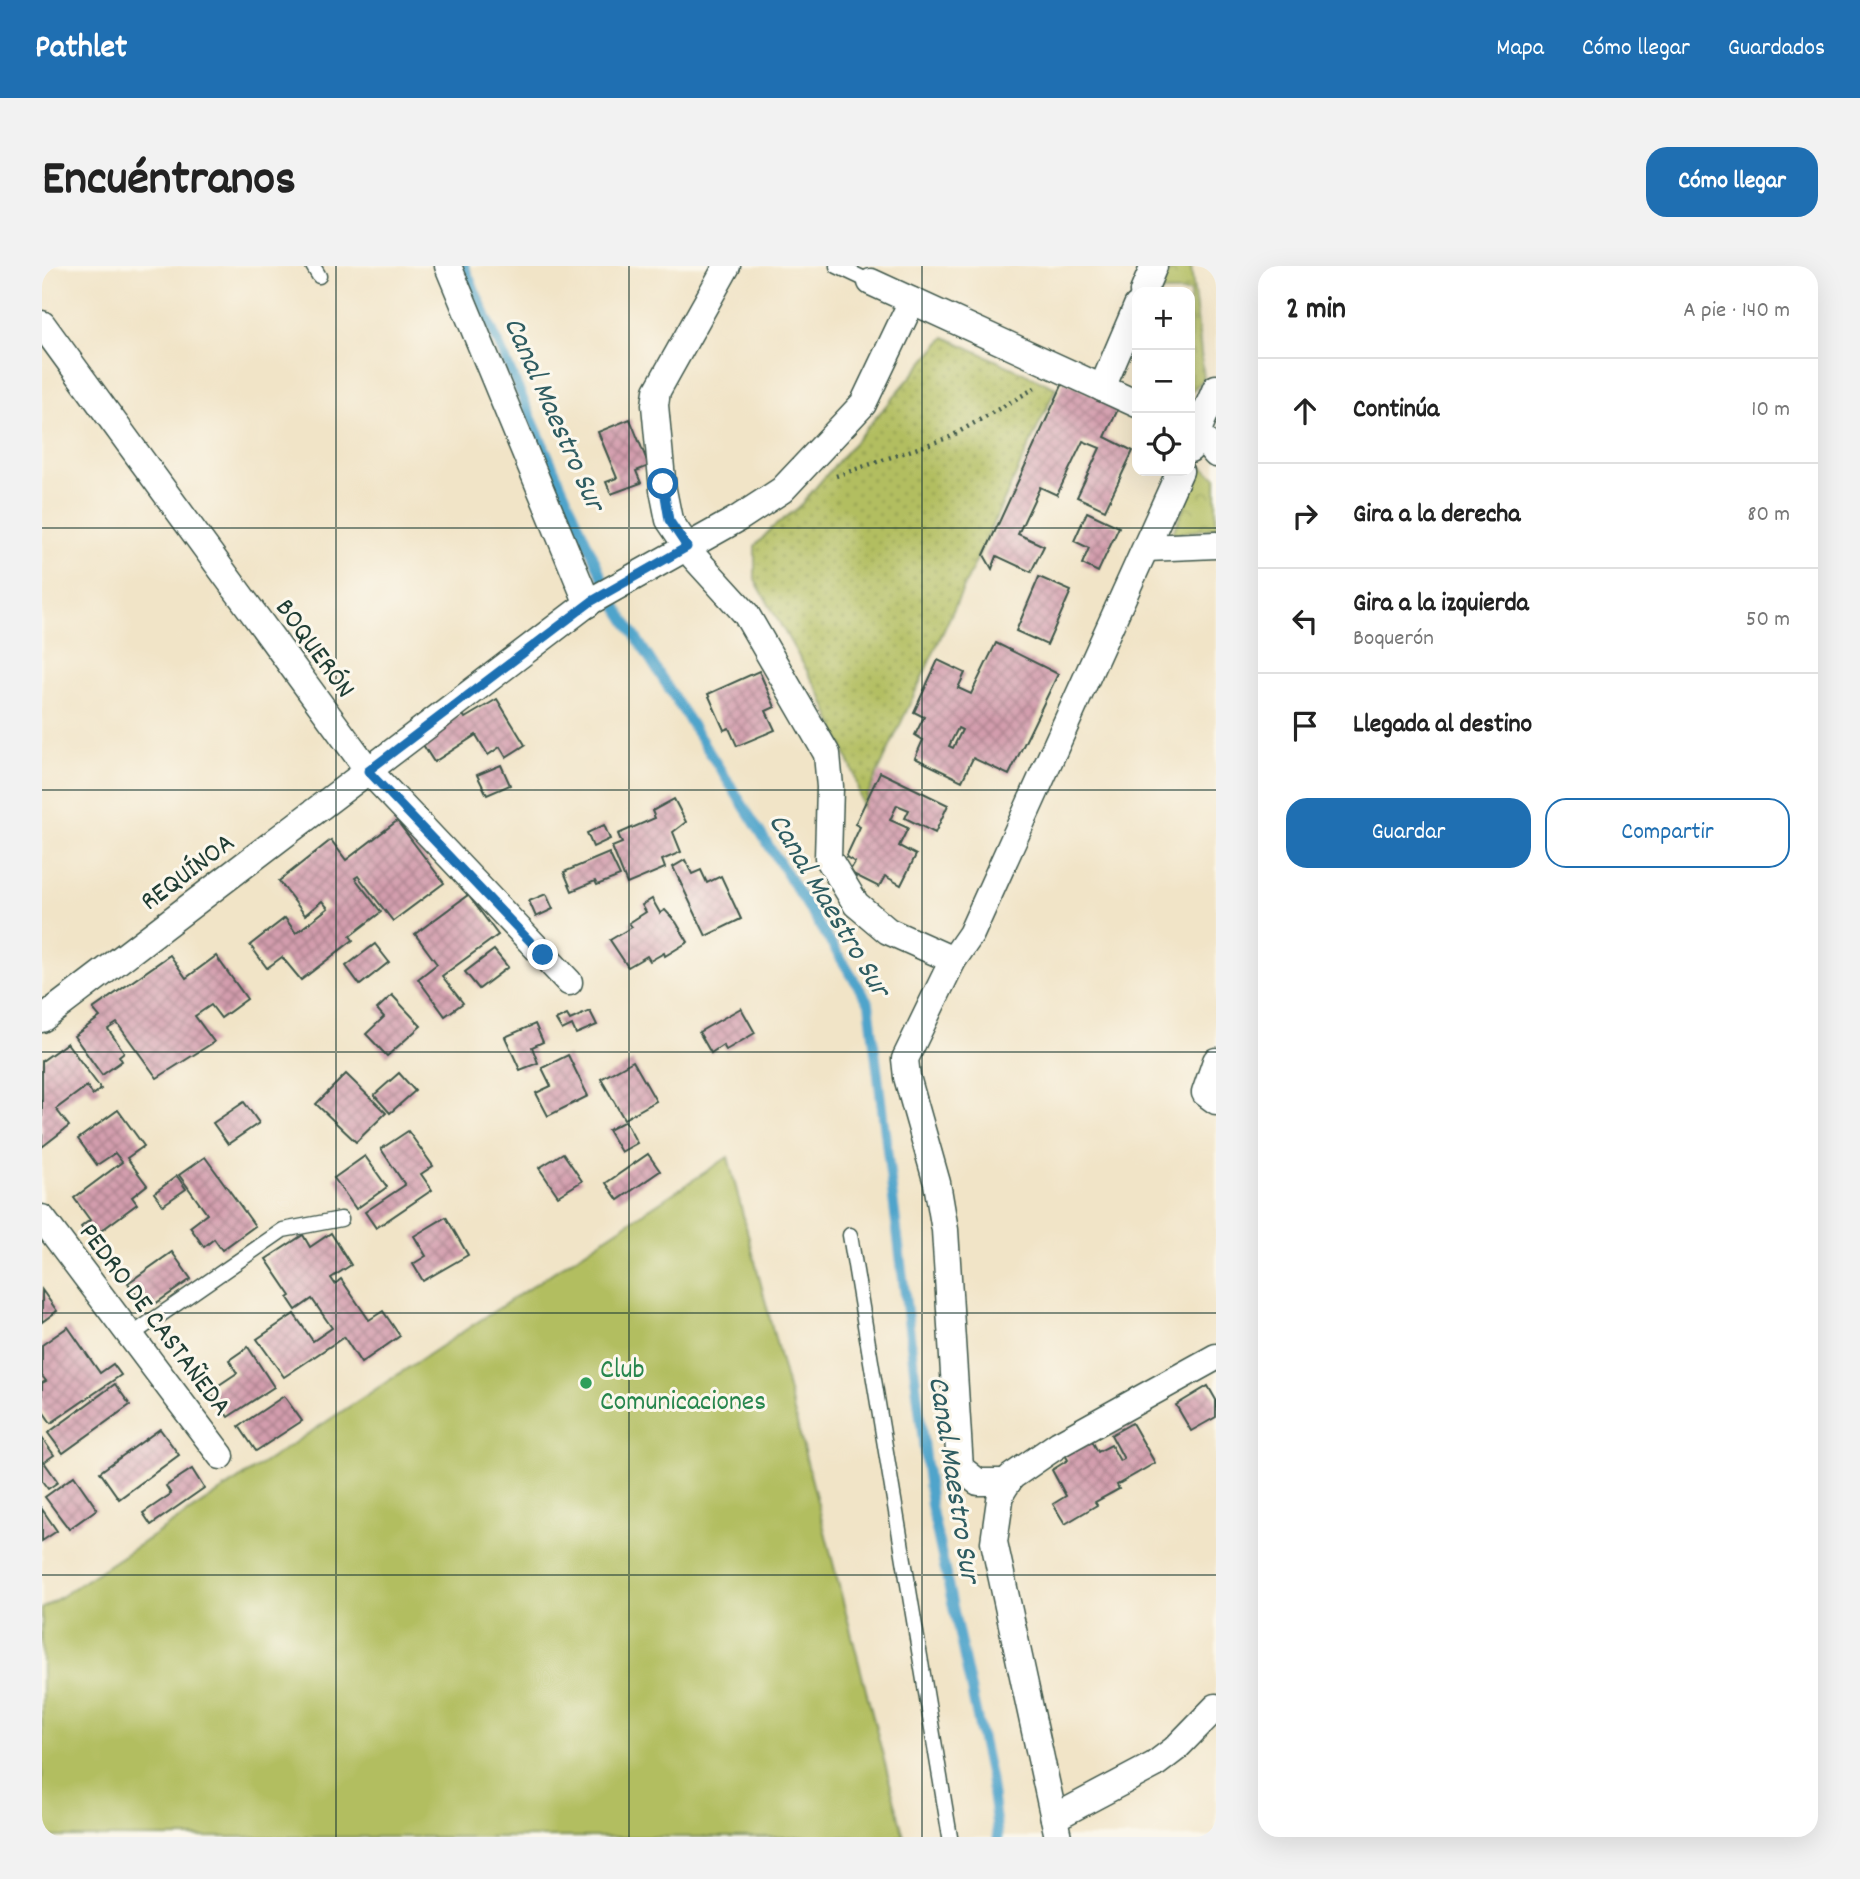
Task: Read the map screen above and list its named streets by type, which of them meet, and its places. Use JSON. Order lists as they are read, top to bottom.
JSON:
{
  "streets": {
    "street": ["BOQUERÓN", "REQUÍNOA", "PEDRO DE CASTAÑEDA"]
  },
  "crossings": [
    ["BOQUERÓN", "REQUÍNOA"]
  ],
  "water": ["Canal Maestro Sur"],
  "places": ["Club Comunicaciones"],
  "page": {
    "header": "Pathlet",
    "nav": ["Mapa", "Cómo llegar", "Guardados"],
    "title": "Encuéntranos",
    "buttons": [
      "Cómo llegar",
      ["Guardar", "Compartir"]
    ],
    "heading": ["2 min", "A pie · 140 m"],
    "map_buttons": ["+", "−"],
    "list": [
      ["Continúa", "10 m"],
      ["Gira a la derecha", "80 m"],
      ["Gira a la izquierda", "Boquerón", "50 m"],
      "Llegada al destino"
    ]
  }
}
